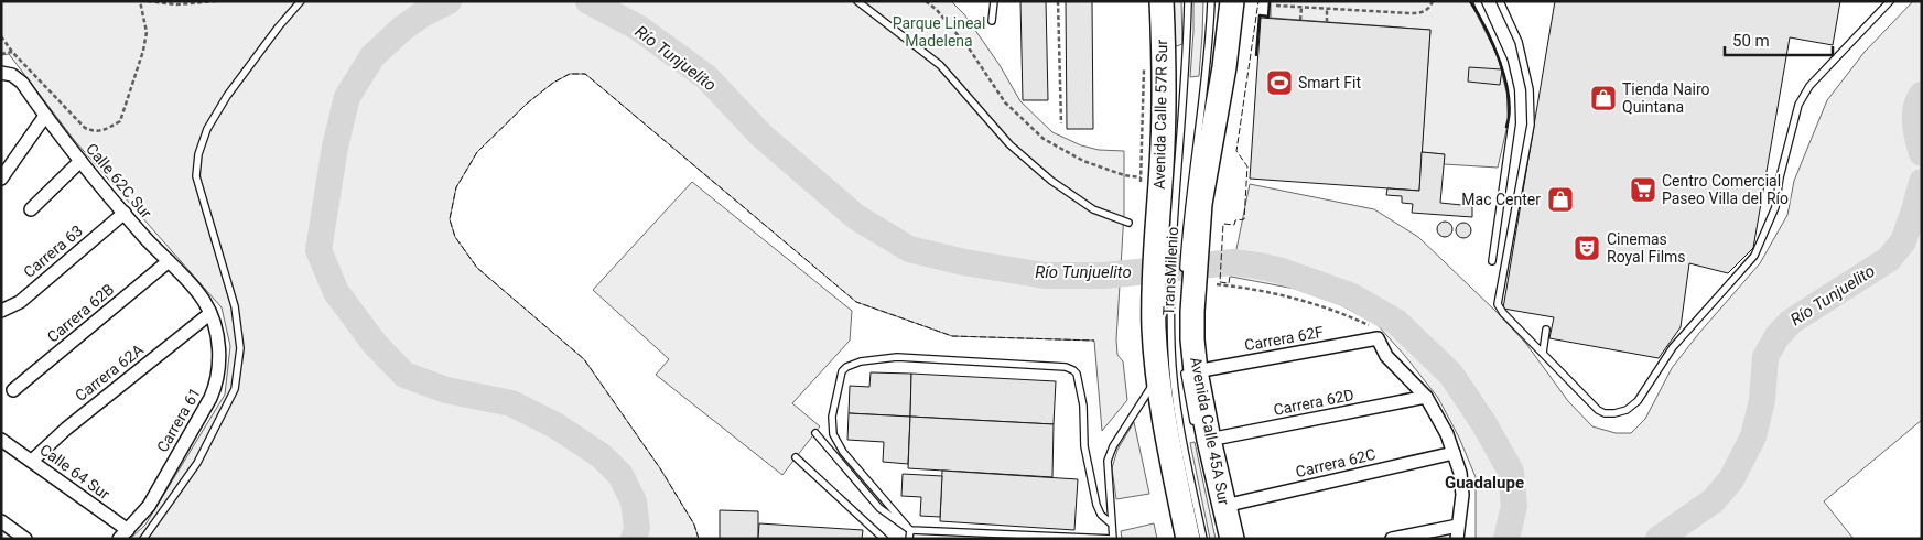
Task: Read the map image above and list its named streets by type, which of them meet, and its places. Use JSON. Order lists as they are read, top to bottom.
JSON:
{
  "streets": {
    "highway": ["Avenida Calle 57R Sur", "Avenida Calle 45A Sur"],
    "street": [
      "Calle 62C Sur",
      "Carrera 63",
      "Carrera 62B",
      "Carrera 62F",
      "Carrera 62A",
      "Carrera 62D",
      "Carrera 61",
      "Carrera 62C",
      "Calle 64 Sur"
    ],
    "lane": ["TransMilenio"]
  },
  "crossings": [
    ["Avenida Calle 57R Sur", "TransMilenio"],
    ["Avenida Calle 57R Sur", "Avenida Calle 45A Sur"],
    ["Calle 62C Sur", "Carrera 63"],
    ["Calle 62C Sur", "Carrera 62B"],
    ["Calle 62C Sur", "Carrera 62A"],
    ["Calle 62C Sur", "Carrera 61"],
    ["TransMilenio", "Avenida Calle 45A Sur"],
    ["Carrera 62F", "Avenida Calle 45A Sur"],
    ["Carrera 62A", "Carrera 61"],
    ["Carrera 62A", "Calle 64 Sur"],
    ["Carrera 62D", "Avenida Calle 45A Sur"],
    ["Carrera 61", "Calle 64 Sur"],
    ["Avenida Calle 45A Sur", "Carrera 62C"]
  ],
  "districts": ["Guadalupe"],
  "water": ["Río Tunjuelito"],
  "parks": ["Parque Lineal Madelena"],
  "places": {
    "sports": ["Smart Fit"],
    "shop": ["Tienda Nairo Quintana", "Mac Center"],
    "supermarket": ["Centro Comercial Paseo Villa del Río"],
    "theatre": ["Cinemas Royal Films"]
  },
  "scale_bar": "50 m"
}
